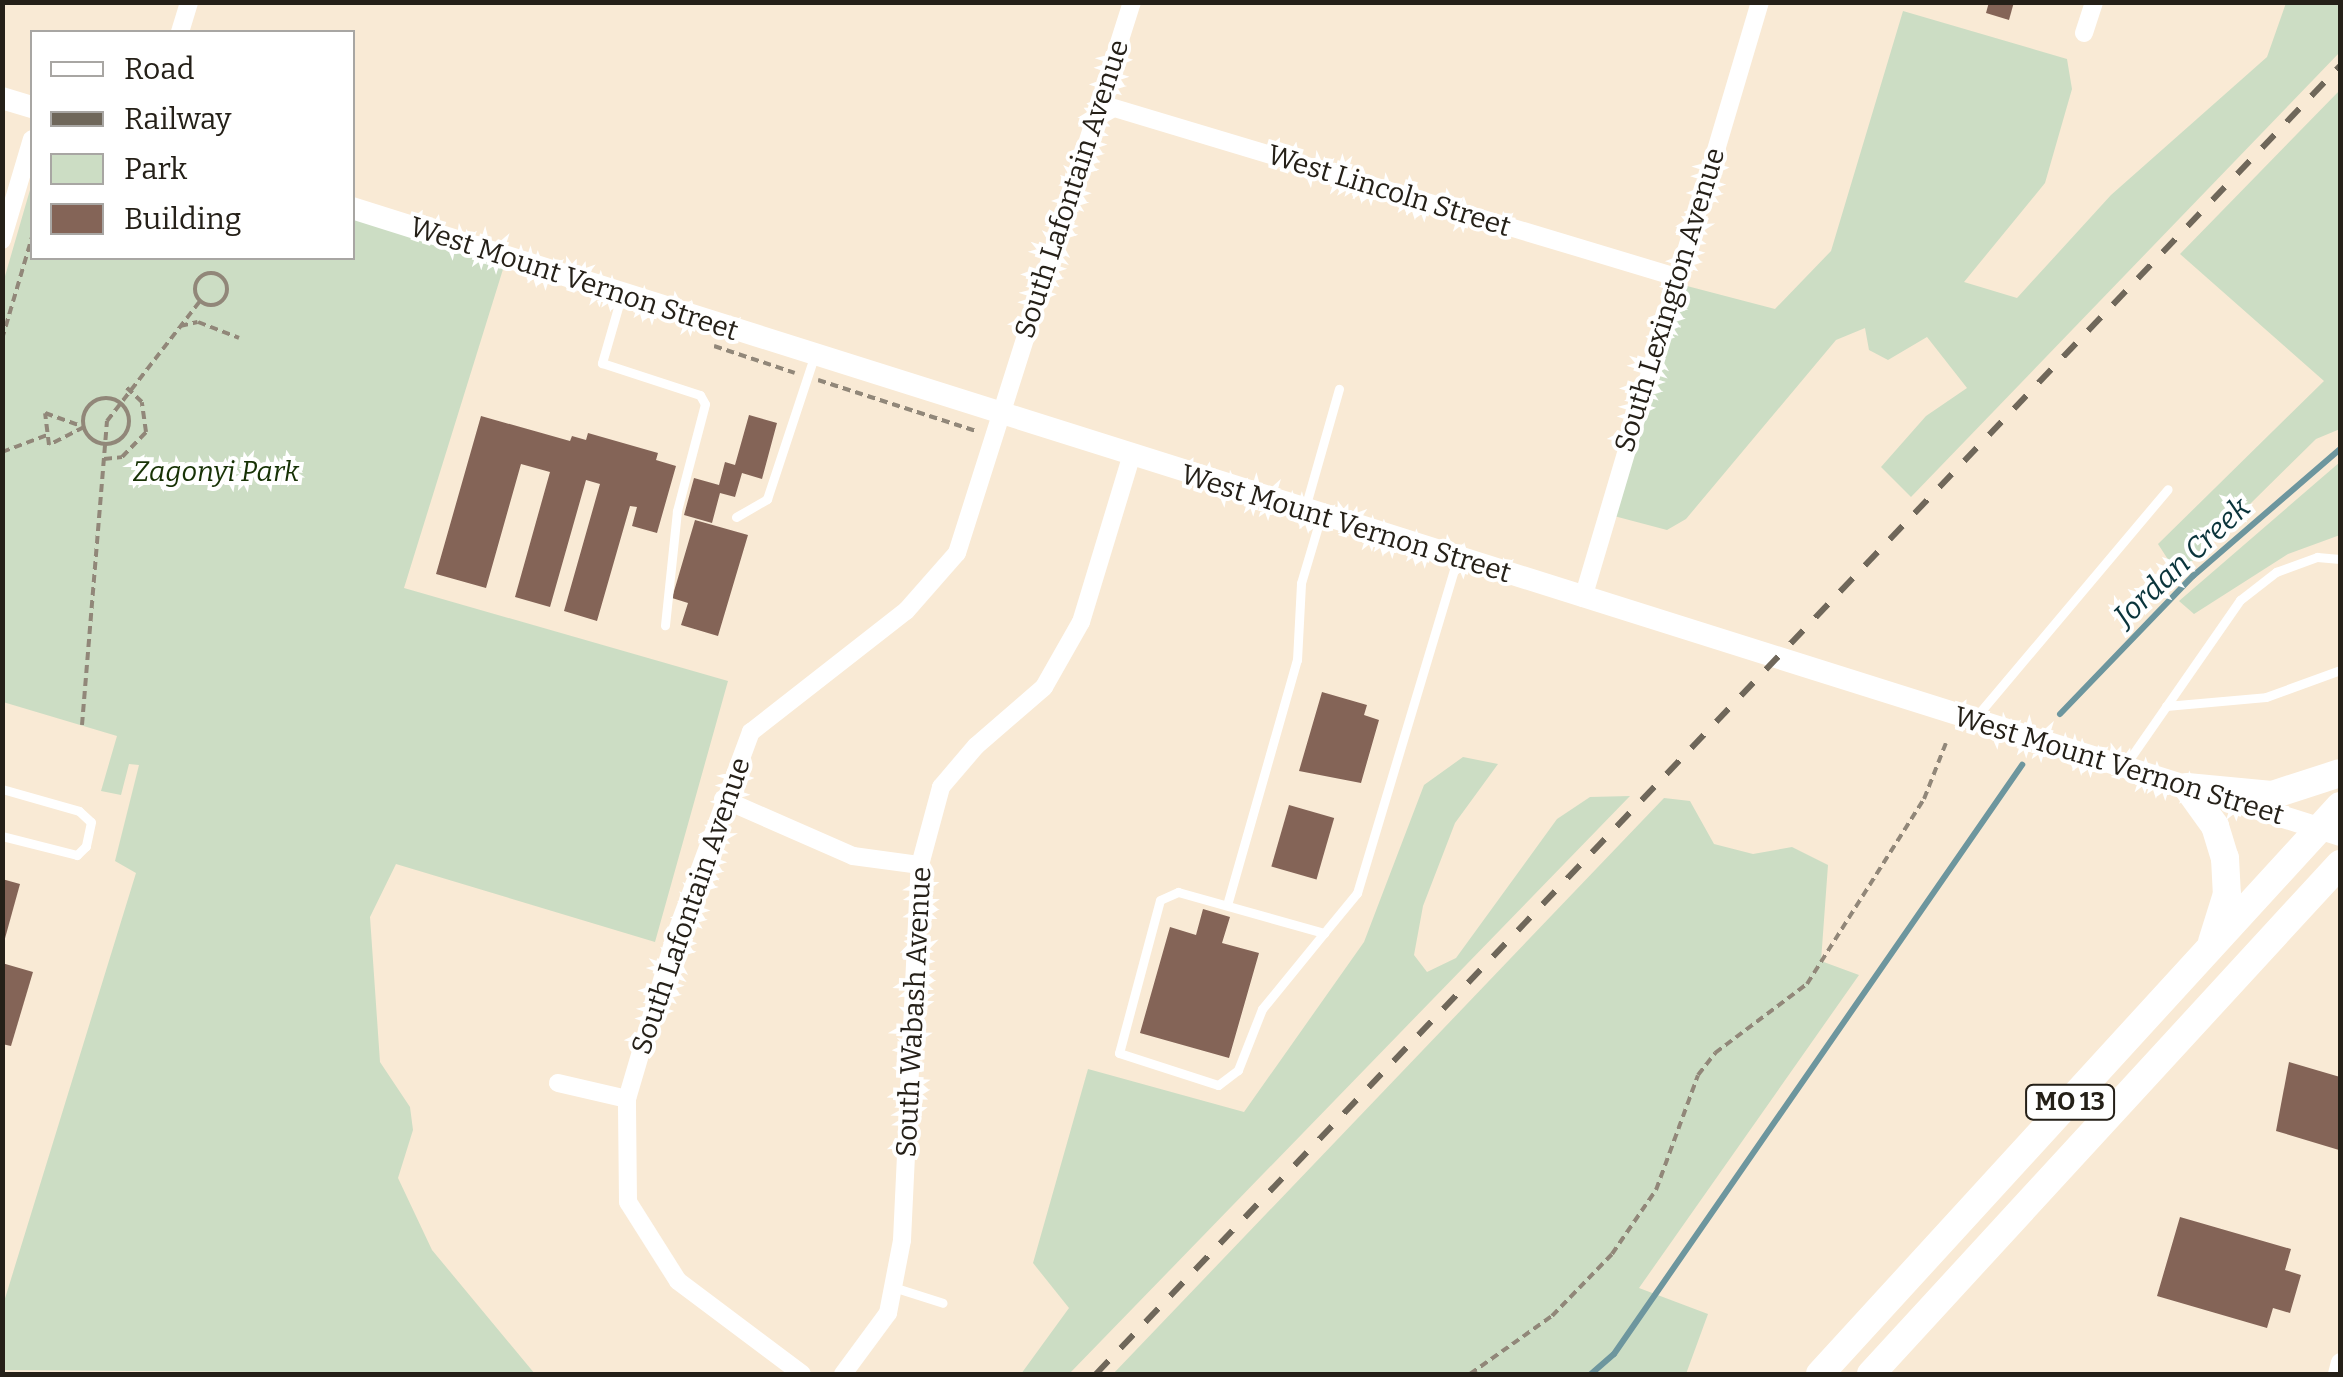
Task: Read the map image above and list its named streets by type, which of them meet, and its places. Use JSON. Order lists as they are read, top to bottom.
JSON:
{
  "streets": {
    "main road": ["MO 13"],
    "street": [
      "South Lafontain Avenue",
      "West Lincoln Street",
      "West Mount Vernon Street",
      "South Lexington Avenue",
      "South Wabash Avenue"
    ]
  },
  "crossings": [
    ["South Lafontain Avenue", "West Lincoln Street"],
    ["South Lafontain Avenue", "West Mount Vernon Street"],
    ["West Lincoln Street", "South Lexington Avenue"],
    ["West Mount Vernon Street", "South Lexington Avenue"],
    ["West Mount Vernon Street", "South Wabash Avenue"],
    ["West Mount Vernon Street", "MO 13"]
  ],
  "water": ["Jordan Creek"],
  "parks": ["Zagonyi Park"],
  "legend": [
    "Road",
    "Railway",
    "Park",
    "Building"
  ]
}
